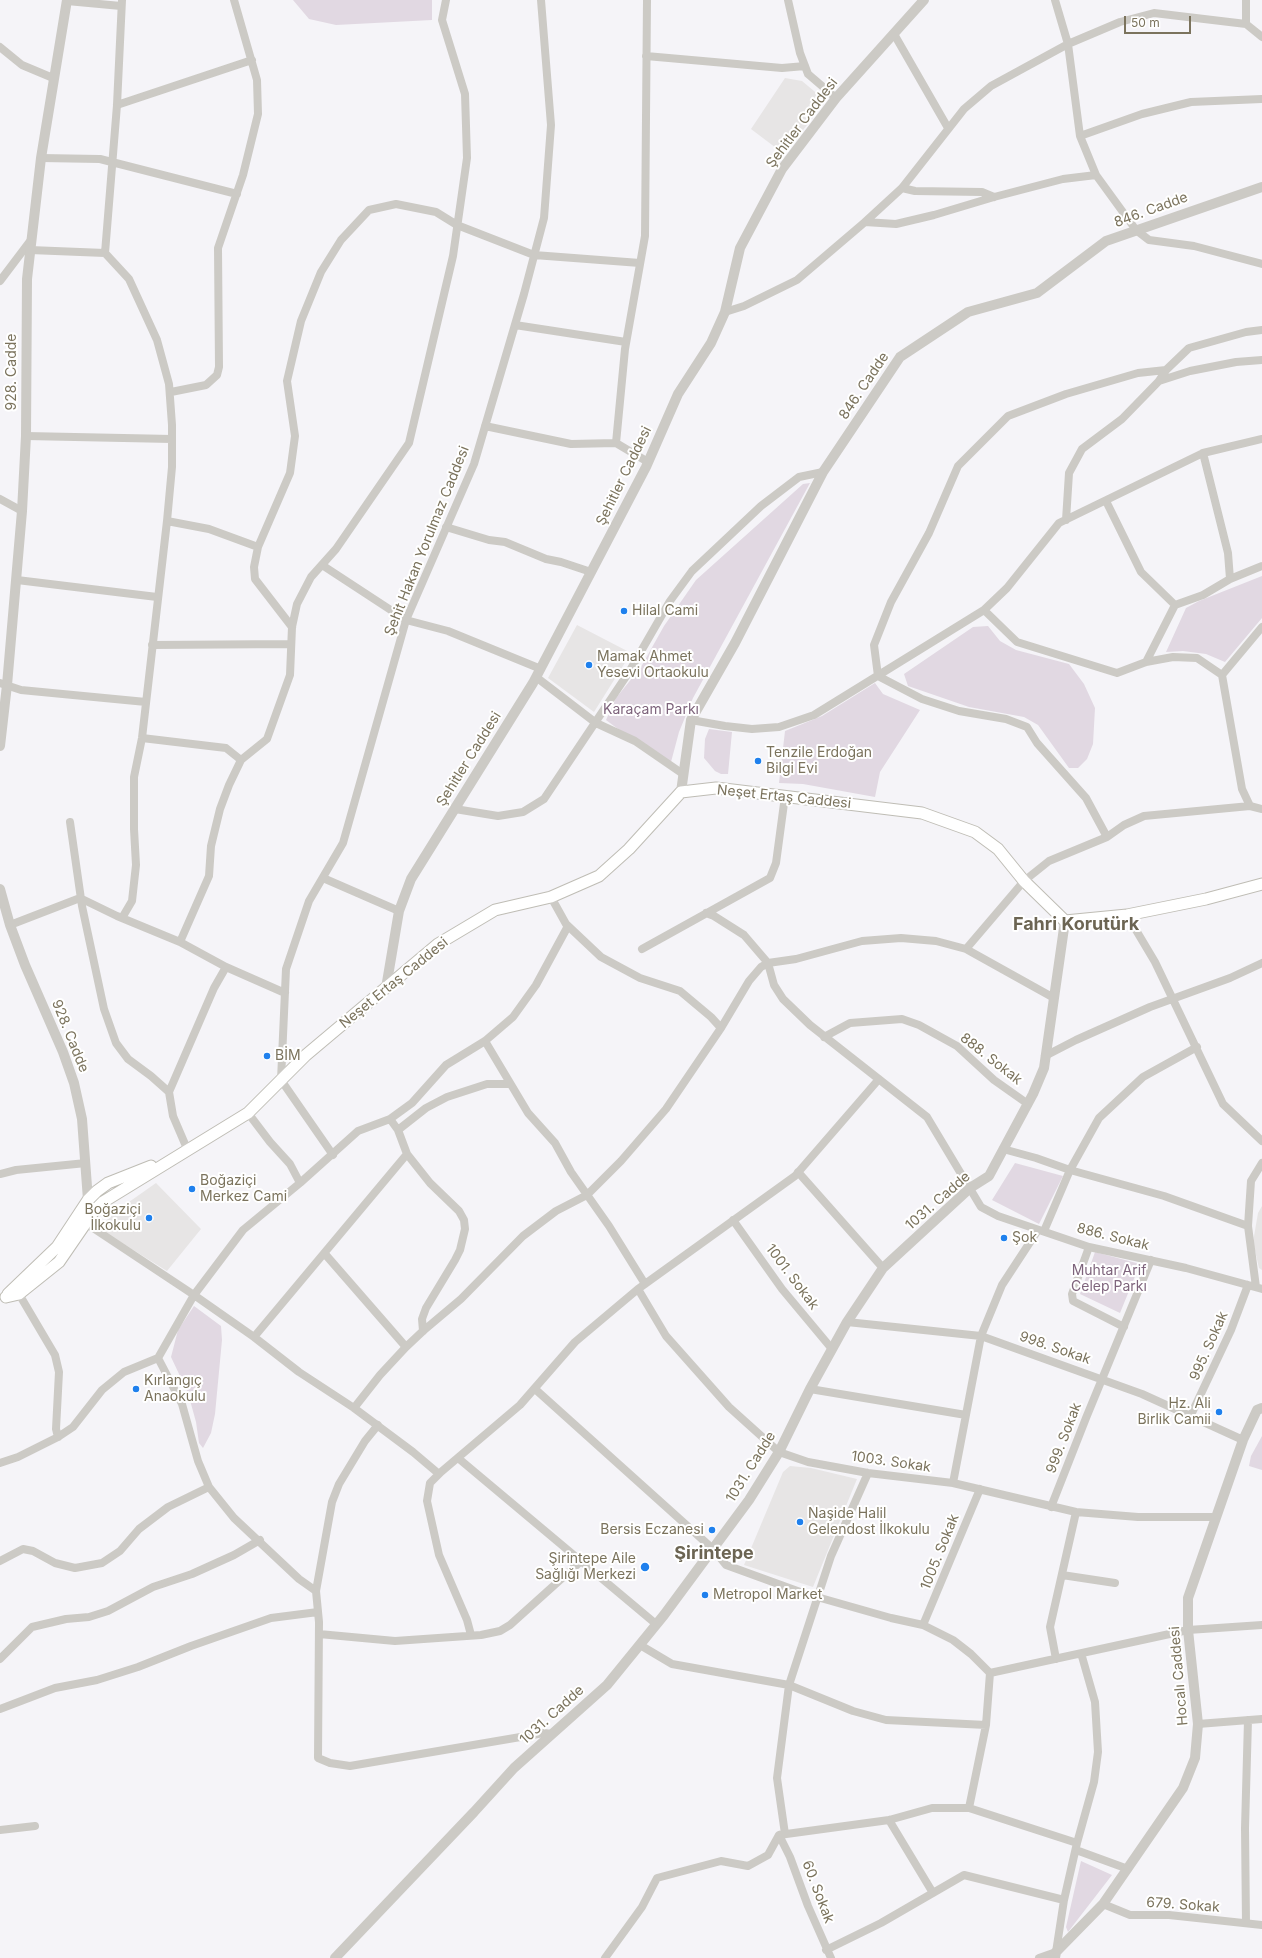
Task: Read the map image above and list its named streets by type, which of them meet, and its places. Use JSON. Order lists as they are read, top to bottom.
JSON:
{
  "streets": {
    "main road": ["Neşet Ertaş Caddesi"],
    "street": [
      "Şehitler Caddesi",
      "846. Cadde",
      "928. Cadde",
      "Şehit Hakan Yorulmaz Caddesi",
      "888. Sokak",
      "1031. Cadde",
      "886. Sokak",
      "1001. Sokak",
      "995. Sokak",
      "998. Sokak",
      "999. Sokak",
      "1003. Sokak",
      "1005. Sokak",
      "Hocalı Caddesi",
      "60. Sokak",
      "679. Sokak"
    ]
  },
  "crossings": [
    ["Şehitler Caddesi", "Neşet Ertaş Caddesi"],
    ["846. Cadde", "Neşet Ertaş Caddesi"],
    ["928. Cadde", "Neşet Ertaş Caddesi"],
    ["Şehit Hakan Yorulmaz Caddesi", "Neşet Ertaş Caddesi"],
    ["Neşet Ertaş Caddesi", "1031. Cadde"],
    ["888. Sokak", "1031. Cadde"],
    ["888. Sokak", "886. Sokak"],
    ["1031. Cadde", "886. Sokak"],
    ["1031. Cadde", "1001. Sokak"],
    ["1031. Cadde", "998. Sokak"],
    ["1031. Cadde", "1003. Sokak"],
    ["886. Sokak", "995. Sokak"],
    ["886. Sokak", "999. Sokak"],
    ["995. Sokak", "998. Sokak"],
    ["998. Sokak", "999. Sokak"],
    ["998. Sokak", "Hocalı Caddesi"],
    ["999. Sokak", "1003. Sokak"],
    ["1003. Sokak", "1005. Sokak"],
    ["1003. Sokak", "Hocalı Caddesi"],
    ["1003. Sokak", "60. Sokak"],
    ["Hocalı Caddesi", "679. Sokak"]
  ],
  "districts": ["Fahri Korutürk", "Şirintepe"],
  "parks": ["Karaçam Parkı", "Muhtar Arif Celep Parkı"],
  "places": [
    "Hilal Cami",
    "Mamak Ahmet Yesevi Ortaokulu",
    "Tenzile Erdoğan Bilgi Evi",
    "BİM",
    "Boğaziçi Merkez Cami",
    "Boğaziçi İlkokulu",
    "Şok",
    "Kırlangıç Anaokulu",
    "Hz. Ali Birlik Camii",
    "Naşide Halil Gelendost İlkokulu",
    "Bersis Eczanesi",
    "Şirintepe Aile Sağlığı Merkezi",
    "Metropol Market"
  ],
  "scale_bar": "50 m"
}
